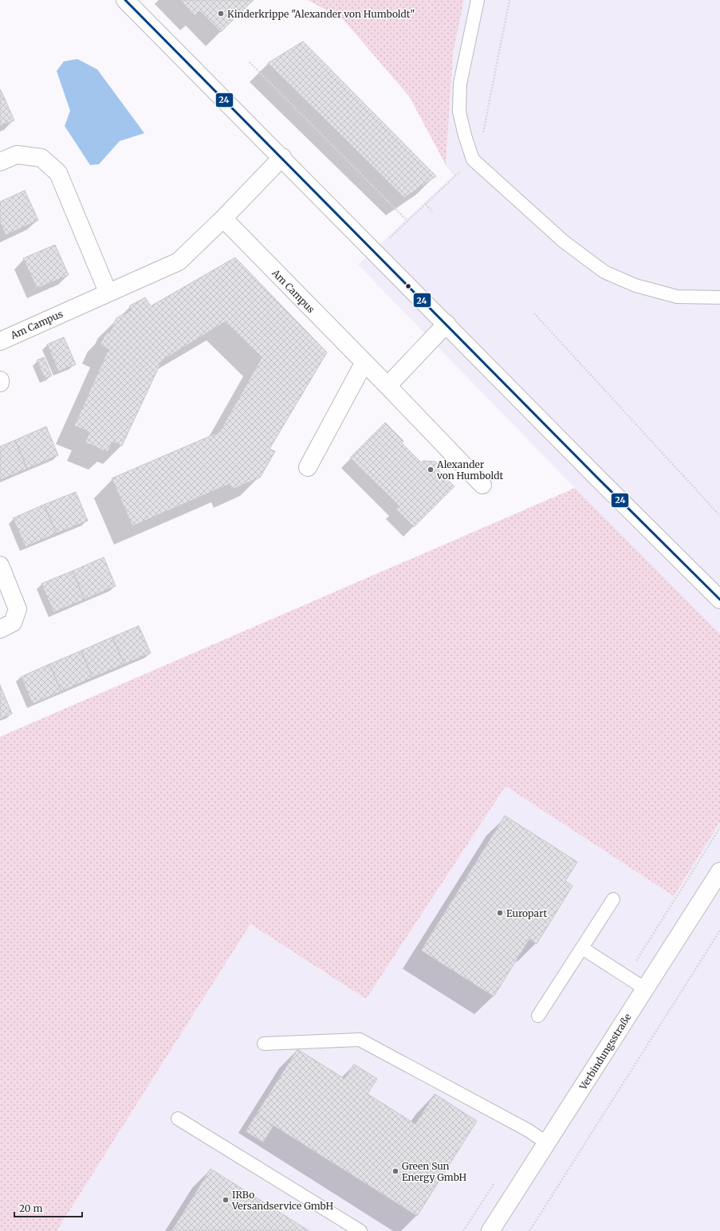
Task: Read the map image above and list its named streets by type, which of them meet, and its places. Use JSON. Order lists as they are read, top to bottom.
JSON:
{
  "streets": {
    "street": ["Am Campus", "Verbindungsstraße"]
  },
  "places": [
    "Kinderkrippe \"Alexander von Humboldt\"",
    "Alexander von Humboldt",
    "Europart",
    "Green Sun Energy GmbH",
    "IRBo Versandservice GmbH"
  ],
  "lines": ["transit line 24"],
  "scale_bar": "20 m"
}
